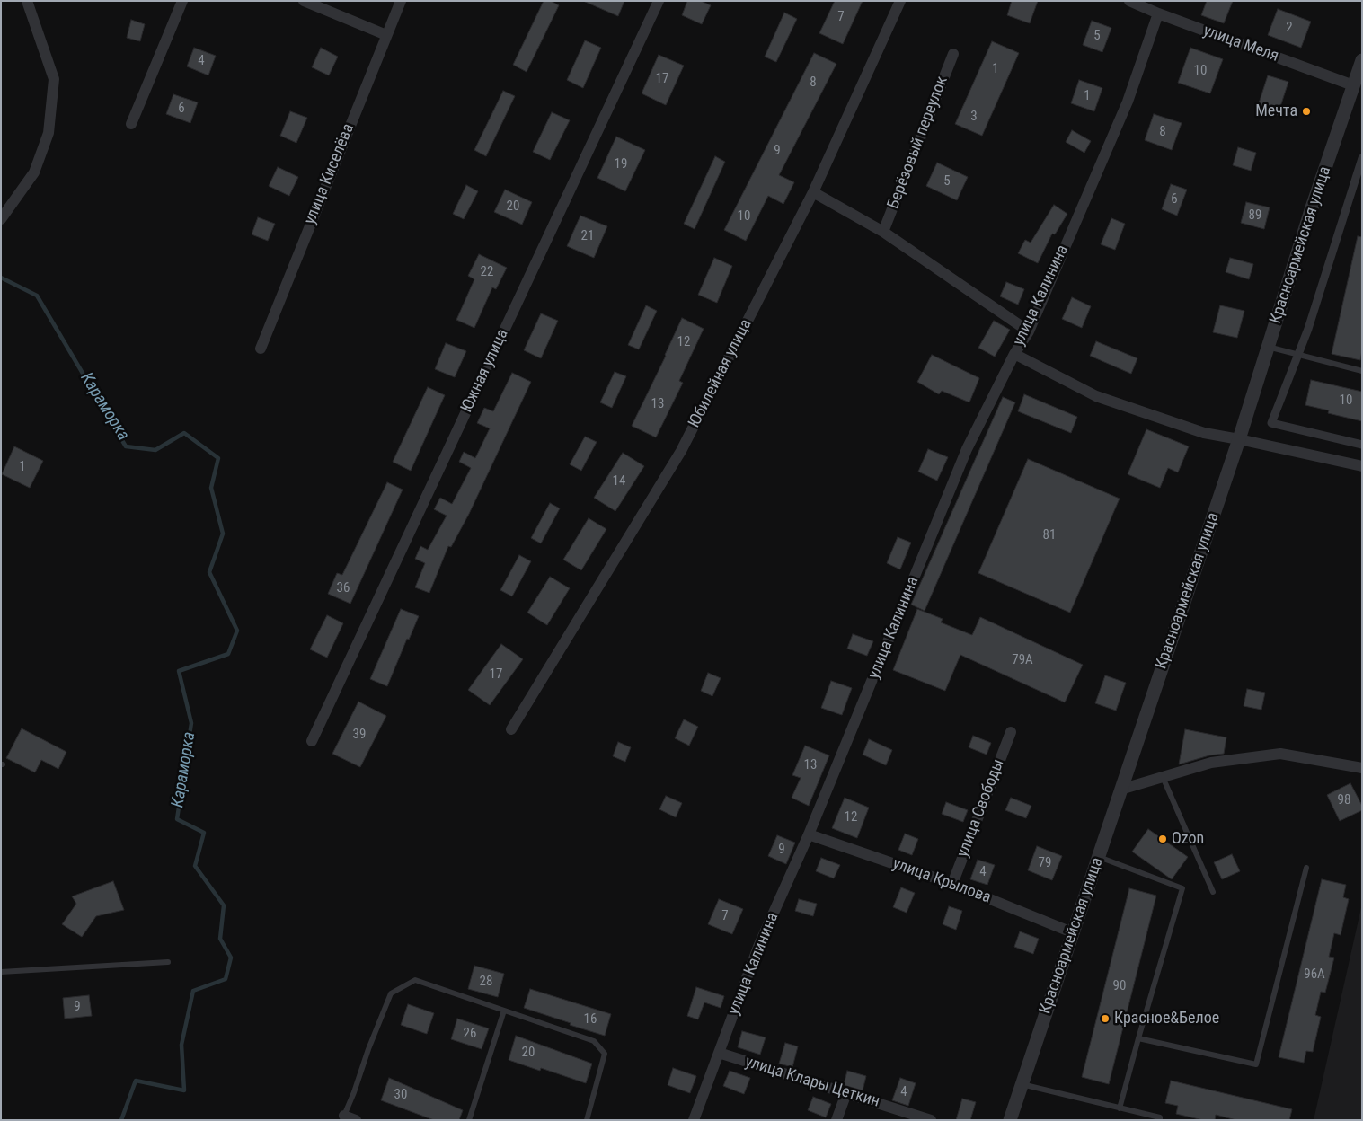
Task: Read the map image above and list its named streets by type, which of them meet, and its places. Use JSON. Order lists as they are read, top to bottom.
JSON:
{
  "streets": {
    "street": [
      "улица Меля",
      "Берёзовый переулок",
      "улица Киселёва",
      "Красноармейская улица",
      "улица Калинина",
      "Южная улица",
      "Юбилейная улица",
      "улица Свободы",
      "улица Крылова",
      "улица Клары Цеткин"
    ]
  },
  "crossings": [
    ["улица Меля", "Красноармейская улица"],
    ["улица Меля", "улица Калинина"],
    ["Красноармейская улица", "улица Крылова"],
    ["улица Калинина", "улица Крылова"],
    ["улица Калинина", "улица Клары Цеткин"],
    ["улица Свободы", "улица Крылова"]
  ],
  "water": ["Караморка"],
  "places": ["Мечта", "Ozon", "Красное&Белое"],
  "house_numbers": [
    "7",
    "2",
    "5",
    "4",
    "1",
    "10",
    "17",
    "8",
    "1",
    "6",
    "3",
    "8",
    "9",
    "19",
    "5",
    "6",
    "20",
    "89",
    "10",
    "21",
    "22",
    "12",
    "10",
    "13",
    "1",
    "14",
    "81",
    "36",
    "79А",
    "17",
    "39",
    "13",
    "98",
    "12",
    "9",
    "79",
    "4",
    "7",
    "96А",
    "28",
    "90",
    "9",
    "16",
    "26",
    "20",
    "4",
    "30"
  ]
}
